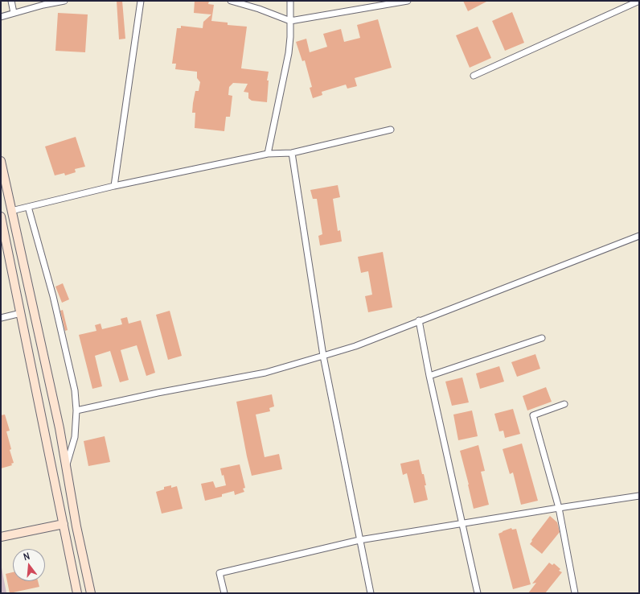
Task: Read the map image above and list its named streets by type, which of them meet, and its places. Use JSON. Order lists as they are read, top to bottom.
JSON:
{
  "north": "top"
}
